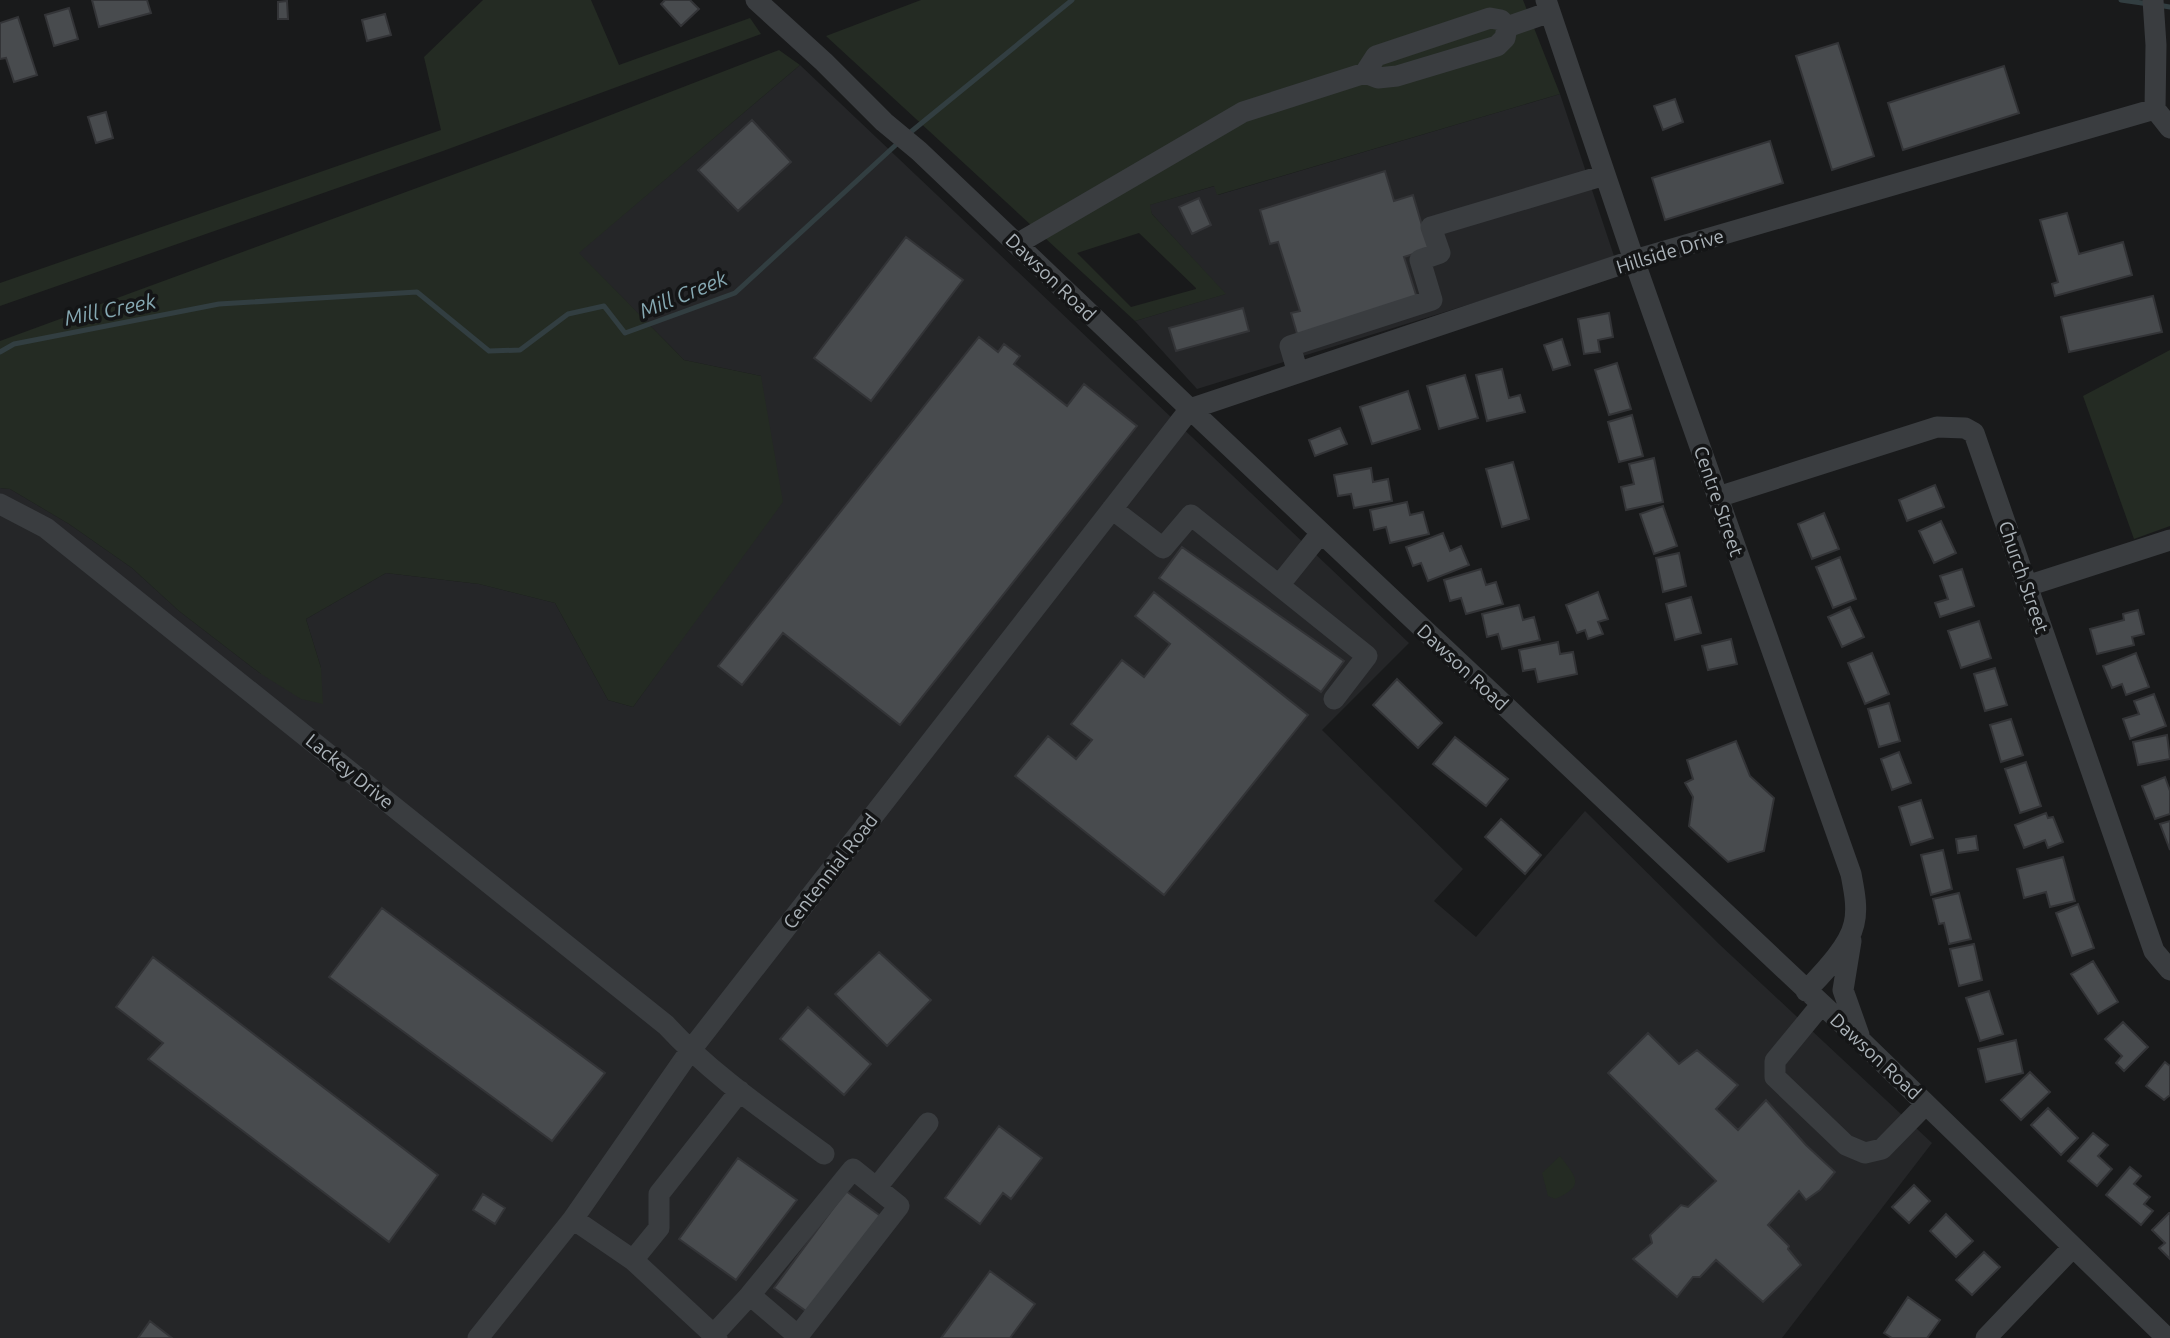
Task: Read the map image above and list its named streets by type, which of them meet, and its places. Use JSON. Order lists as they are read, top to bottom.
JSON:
{
  "streets": {
    "street": [
      "Hillside Drive",
      "Dawson Road",
      "Centre Street",
      "Church Street",
      "Lackey Drive",
      "Centennial Road"
    ]
  },
  "crossings": [
    ["Hillside Drive", "Dawson Road"],
    ["Hillside Drive", "Centre Street"],
    ["Hillside Drive", "Centennial Road"],
    ["Dawson Road", "Centre Street"],
    ["Dawson Road", "Centennial Road"],
    ["Centre Street", "Church Street"],
    ["Lackey Drive", "Centennial Road"]
  ],
  "water": ["Mill Creek"]
}
